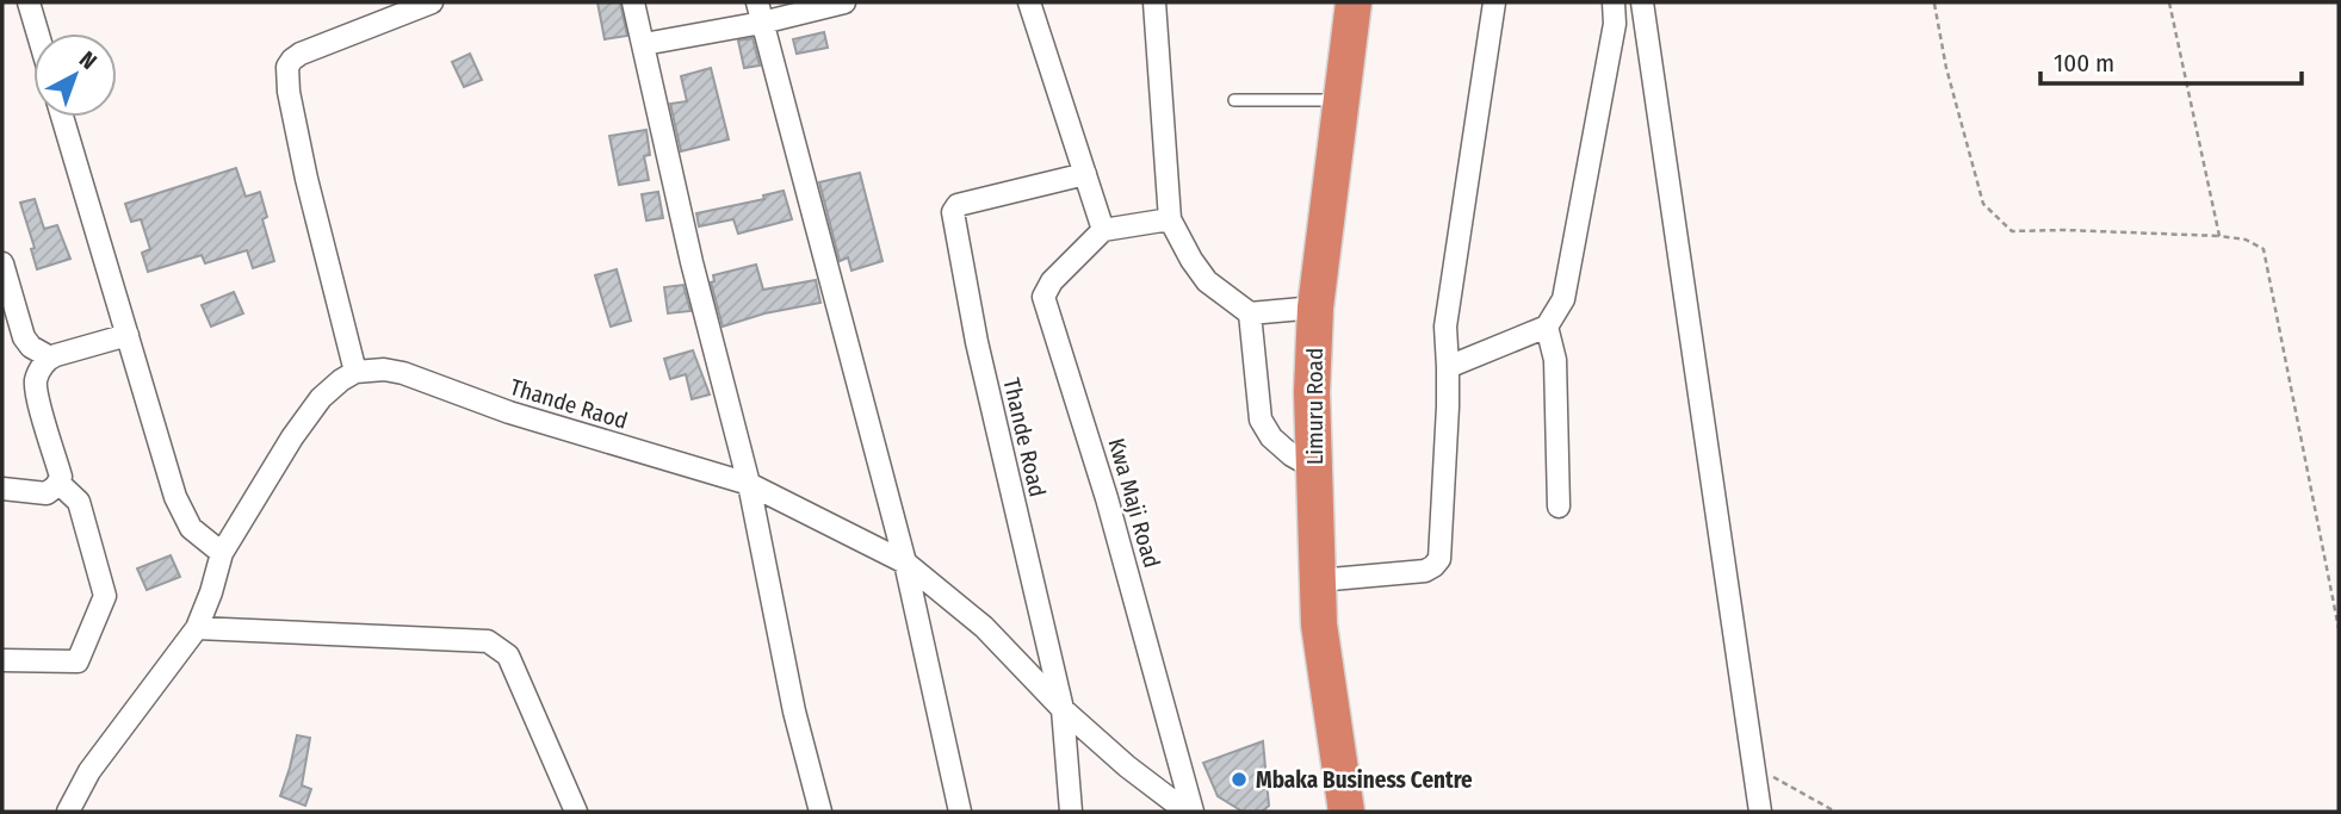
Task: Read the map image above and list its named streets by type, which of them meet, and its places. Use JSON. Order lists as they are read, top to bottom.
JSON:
{
  "streets": {
    "highway": ["Limuru Road"],
    "street": ["Thande Raod", "Thande Road", "Kwa Maji Road"]
  },
  "crossings": [
    ["Thande Raod", "Thande Road"]
  ],
  "places": ["Mbaka Business Centre"],
  "scale_bar": "100 m",
  "north": "top right"
}
